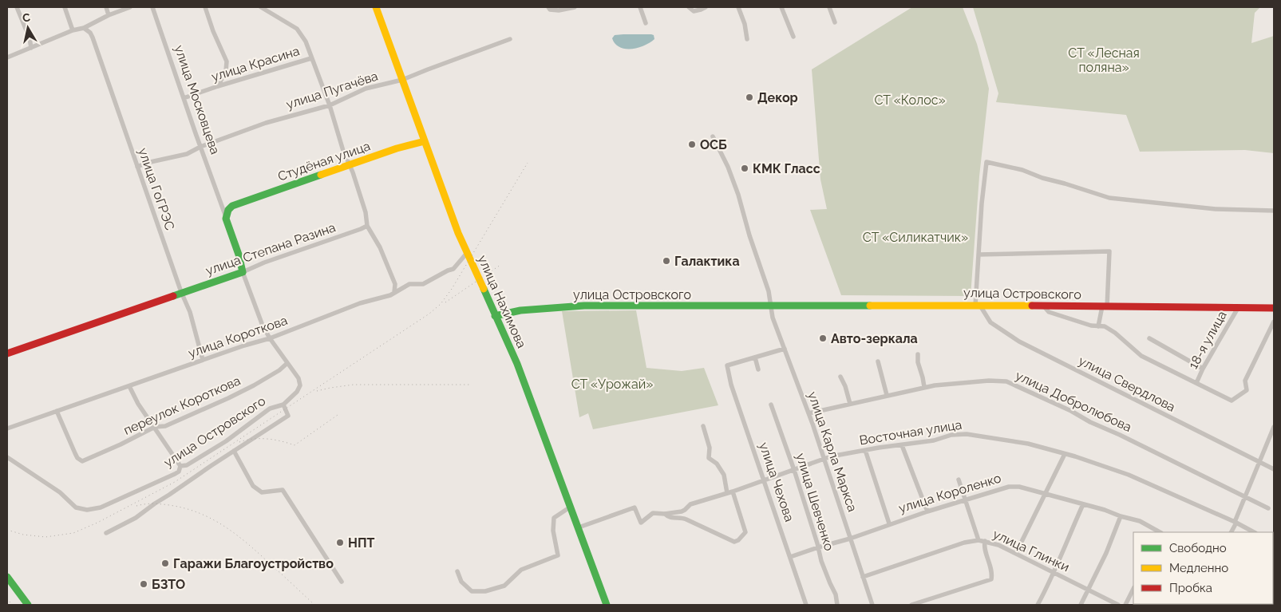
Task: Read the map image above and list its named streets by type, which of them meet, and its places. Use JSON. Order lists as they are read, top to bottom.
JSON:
{
  "streets": {
    "street": [
      "улица Красина",
      "улица Пугачёва",
      "улица Московцева",
      "Студёная улица",
      "улица ГоГРЭС",
      "улица Степана Разина",
      "улица Островского",
      "улица Нахимова",
      "улица Короткова",
      "18-я улица",
      "улица Свердлова",
      "улица Добролюбова",
      "переулок Короткова",
      "Восточная улица",
      "улица Карла Маркса",
      "улица Чехова",
      "улица Короленко",
      "улица Шевченко",
      "улица Глинки"
    ]
  },
  "crossings": [
    ["улица Красина", "улица Московцева"],
    ["улица Пугачёва", "улица Московцева"],
    ["улица Пугачёва", "улица ГоГРЭС"],
    ["улица Пугачёва", "улица Нахимова"],
    ["улица Московцева", "улица Степана Разина"],
    ["улица Московцева", "улица Островского"],
    ["улица Московцева", "улица Короткова"],
    ["улица Московцева", "переулок Короткова"],
    ["Студёная улица", "улица Нахимова"],
    ["улица ГоГРЭС", "улица Степана Разина"],
    ["улица ГоГРЭС", "улица Короткова"],
    ["улица Островского", "улица Нахимова"],
    ["улица Островского", "18-я улица"],
    ["улица Островского", "улица Свердлова"],
    ["улица Островского", "улица Карла Маркса"],
    ["улица Нахимова", "улица Короткова"],
    ["улица Нахимова", "Восточная улица"],
    ["улица Короткова", "переулок Короткова"],
    ["улица Добролюбова", "улица Карла Маркса"],
    ["Восточная улица", "улица Карла Маркса"],
    ["Восточная улица", "улица Чехова"],
    ["Восточная улица", "улица Шевченко"],
    ["улица Карла Маркса", "улица Короленко"],
    ["улица Карла Маркса", "улица Глинки"],
    ["улица Чехова", "улица Короленко"],
    ["улица Короленко", "улица Шевченко"]
  ],
  "parks": [
    "СТ «Лесная поляна»",
    "СТ «Колос»",
    "СТ «Силикатчик»",
    "СТ «Урожай»"
  ],
  "places": [
    "Декор",
    "ОСБ",
    "КМК Гласс",
    "Галактика",
    "Авто-зеркала",
    "НПТ",
    "Гаражи Благоустройство",
    "БЗТО"
  ],
  "legend": ["Свободно", "Медленно", "Пробка"],
  "north": "top"
}
